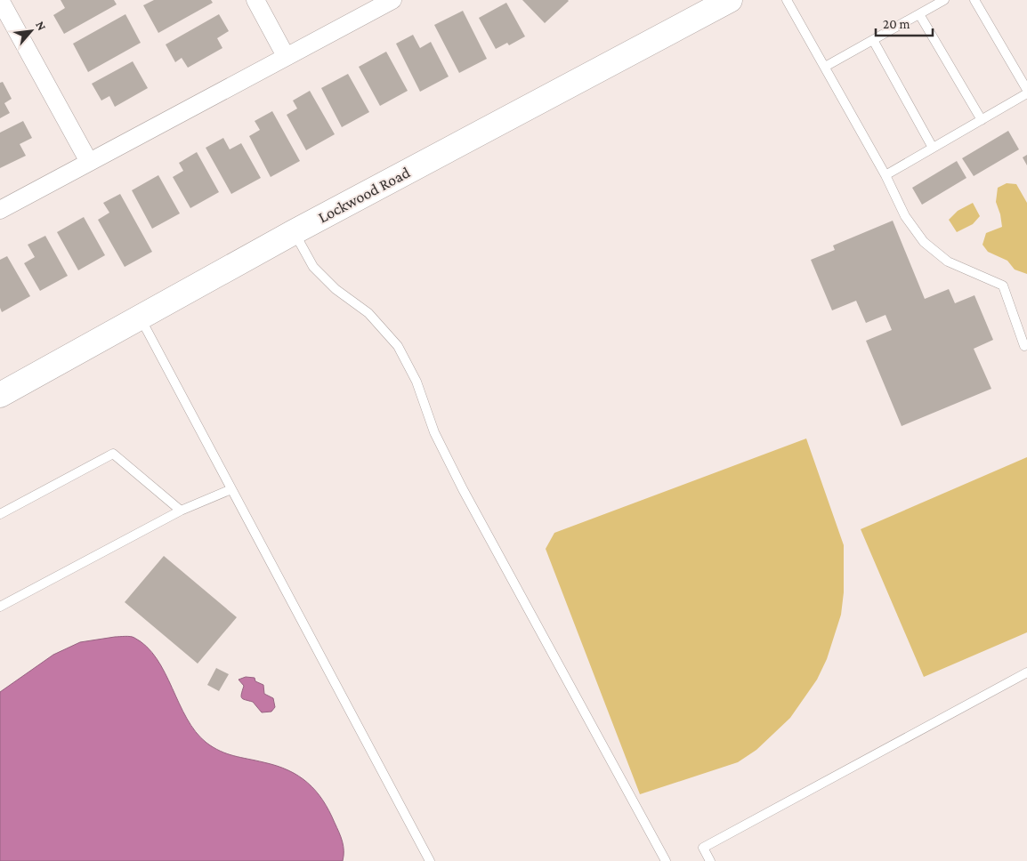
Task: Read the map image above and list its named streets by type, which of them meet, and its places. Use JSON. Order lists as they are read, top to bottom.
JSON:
{
  "streets": {
    "main road": ["Lockwood Road"]
  },
  "scale_bar": "20 m",
  "north": "top right"
}
